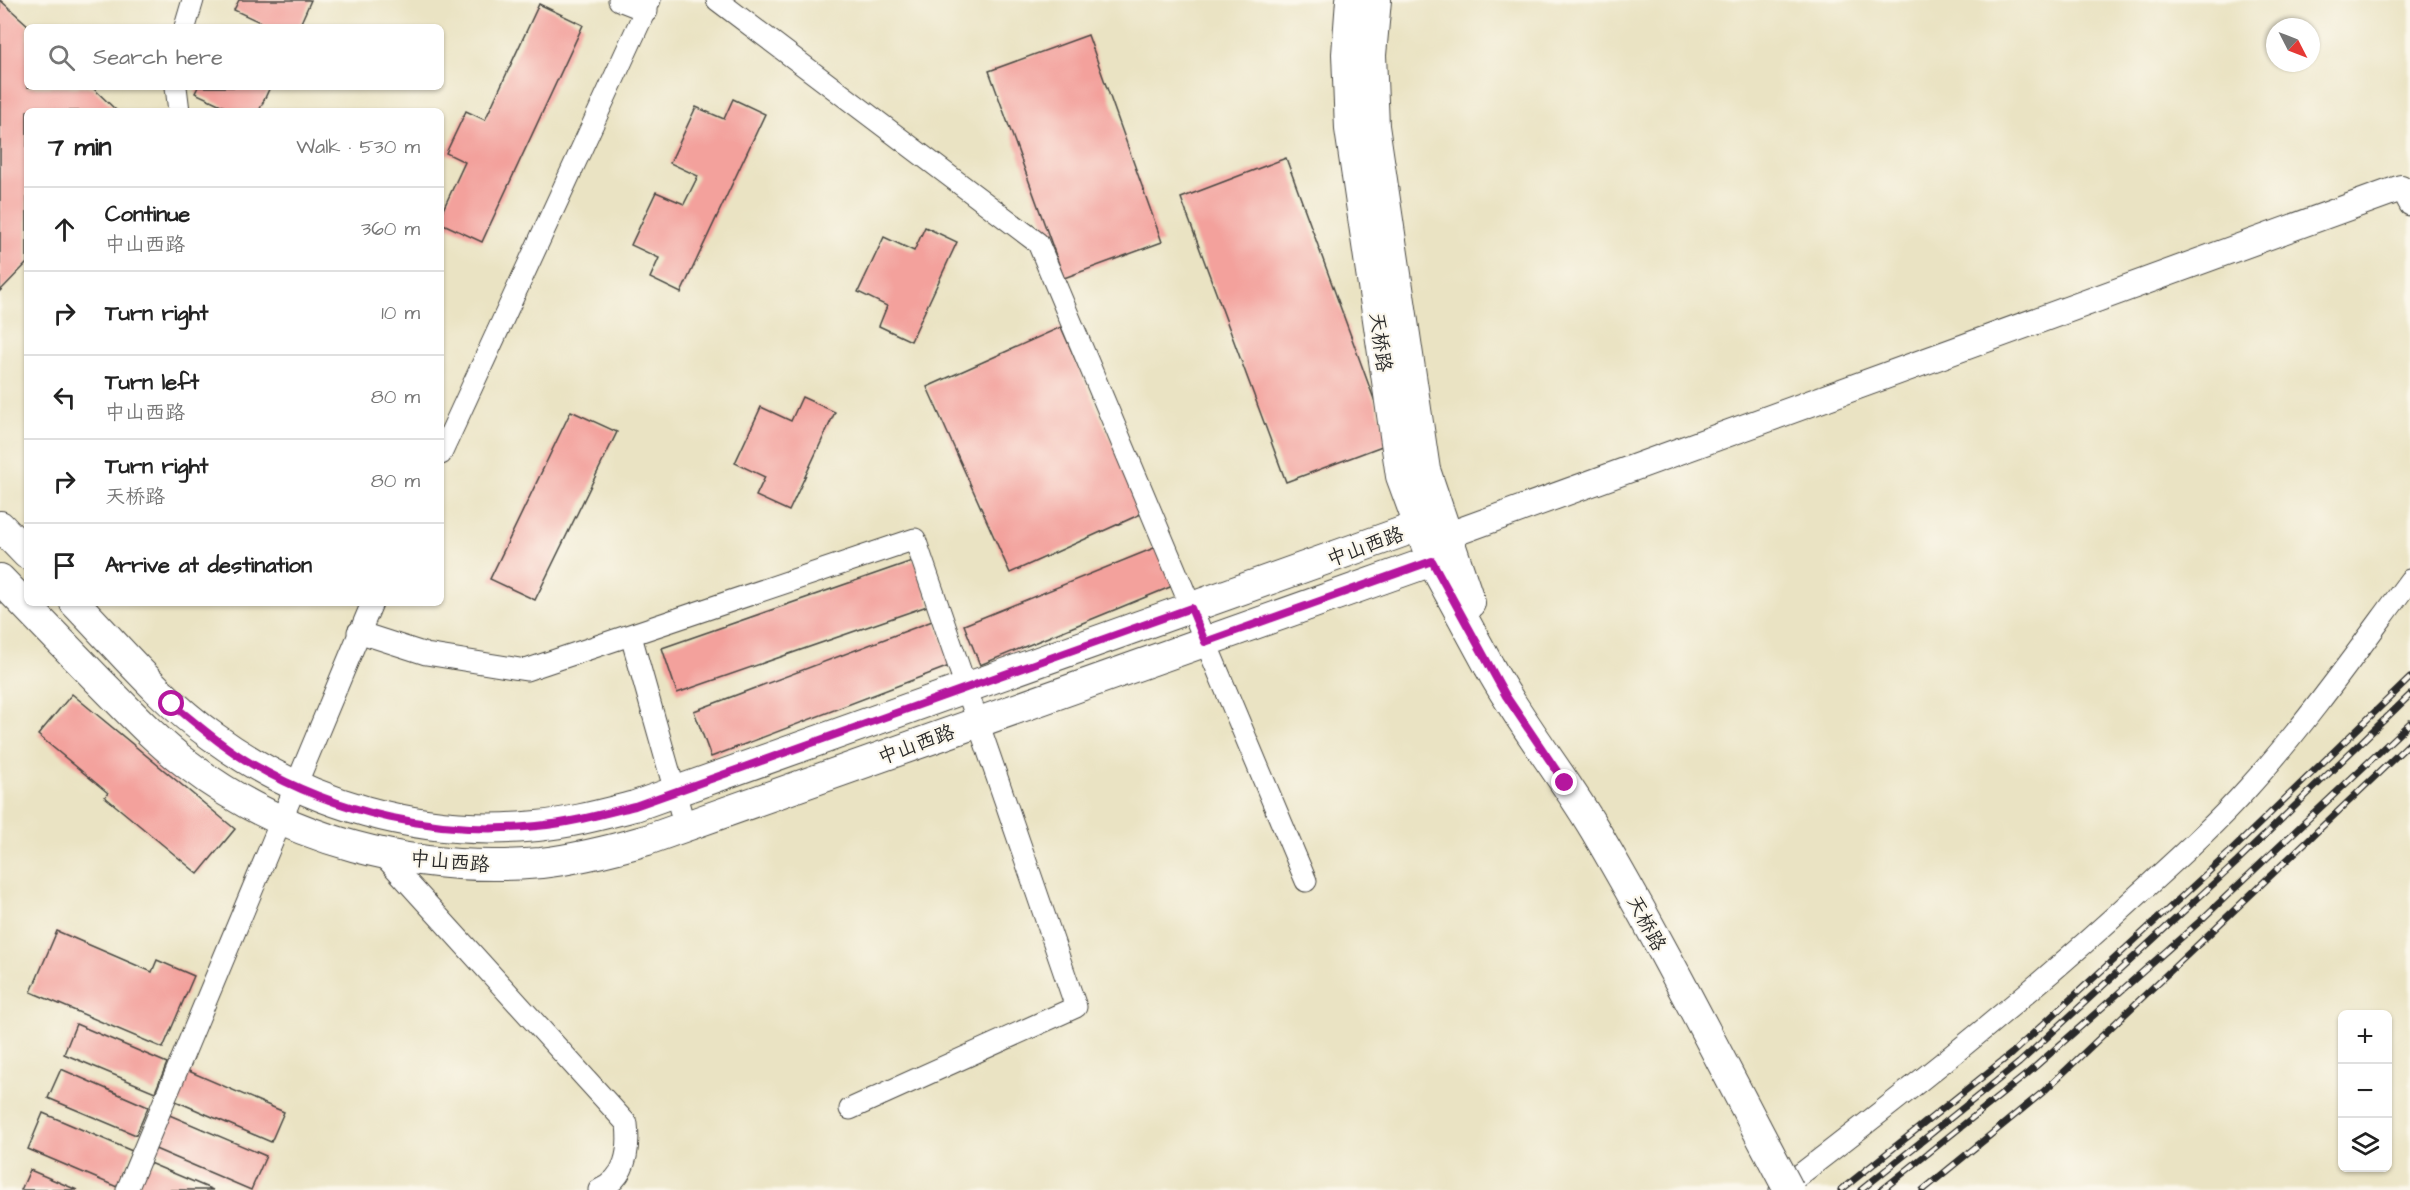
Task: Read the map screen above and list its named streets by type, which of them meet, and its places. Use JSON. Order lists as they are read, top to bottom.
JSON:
{
  "streets": {
    "main road": ["天桥路", "中山西路"]
  },
  "crossings": [
    ["天桥路", "中山西路"]
  ],
  "north": "bottom right",
  "page": {
    "search": "Search here",
    "heading": ["7 min", "Walk · 530 m"],
    "list": [
      ["Continue", "中山西路", "360 m"],
      ["Turn right", "10 m"],
      ["Turn left", "中山西路", "80 m"],
      ["Turn right", "天桥路", "80 m"],
      "Arrive at destination"
    ],
    "map_buttons": ["+", "−"]
  }
}
